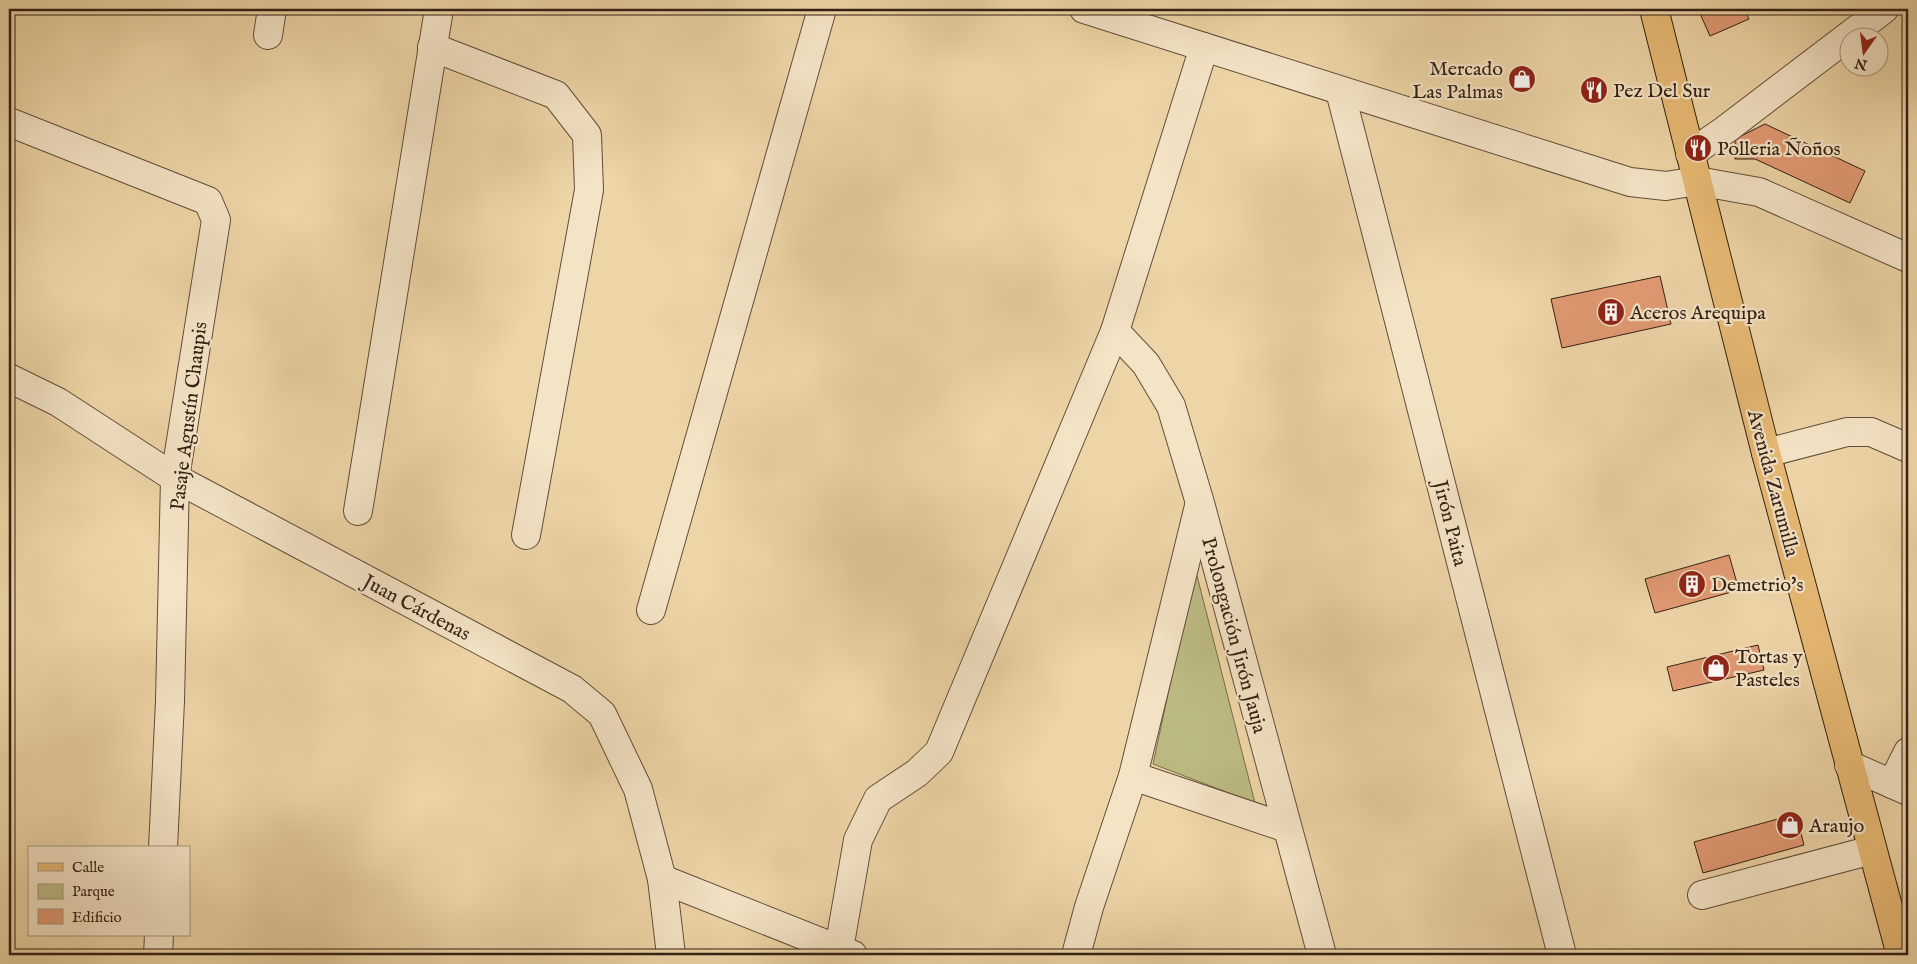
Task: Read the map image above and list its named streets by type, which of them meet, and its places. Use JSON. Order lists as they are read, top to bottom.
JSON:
{
  "streets": {
    "main road": ["Avenida Zarumilla"],
    "street": [
      "Pasaje Agustín Chaupis",
      "Jirón Paita",
      "Juan Cárdenas",
      "Prolongación Jirón Jauja"
    ]
  },
  "crossings": [
    ["Pasaje Agustín Chaupis", "Juan Cárdenas"]
  ],
  "places": {
    "shop": ["Mercado Las Palmas", "Tortas y Pasteles", "Araujo"],
    "restaurant": ["Pez Del Sur", "Polleria Ñoños"],
    "building": ["Aceros Arequipa", "Demetrio's"]
  },
  "legend": ["Calle", "Parque", "Edificio"],
  "north": "bottom"
}
